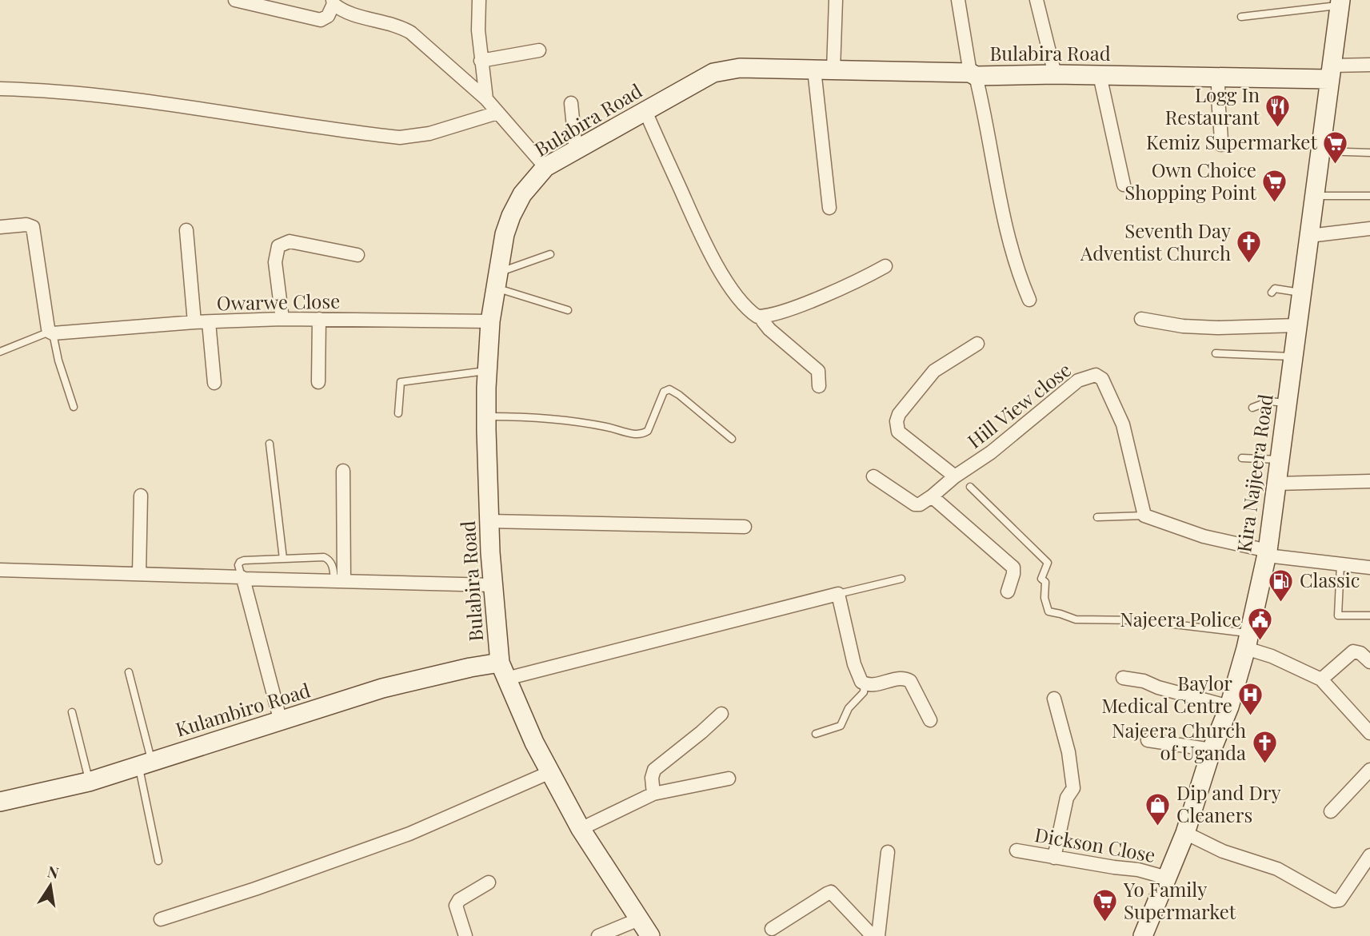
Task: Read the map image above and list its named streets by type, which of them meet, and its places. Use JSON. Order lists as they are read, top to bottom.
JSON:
{
  "streets": {
    "street": [
      "Bulabira Road",
      "Owarwe Close",
      "Hill View close",
      "Kira Najjeera Road",
      "Kulambiro Road",
      "Dickson Close"
    ]
  },
  "crossings": [
    ["Bulabira Road", "Owarwe Close"],
    ["Bulabira Road", "Kira Najjeera Road"],
    ["Bulabira Road", "Kulambiro Road"],
    ["Kira Najjeera Road", "Dickson Close"]
  ],
  "places": {
    "restaurant": ["Logg In Restaurant"],
    "supermarket": ["Kemiz Supermarket", "Own Choice Shopping Point", "Yo Family Supermarket"],
    "church": ["Seventh Day Adventist Church", "Najeera Church of Uganda"],
    "fuel station": ["Classic"],
    "public building": ["Najeera Police"],
    "hospital": ["Baylor Medical Centre"],
    "shop": ["Dip and Dry Cleaners"]
  },
  "north": "top"
}
